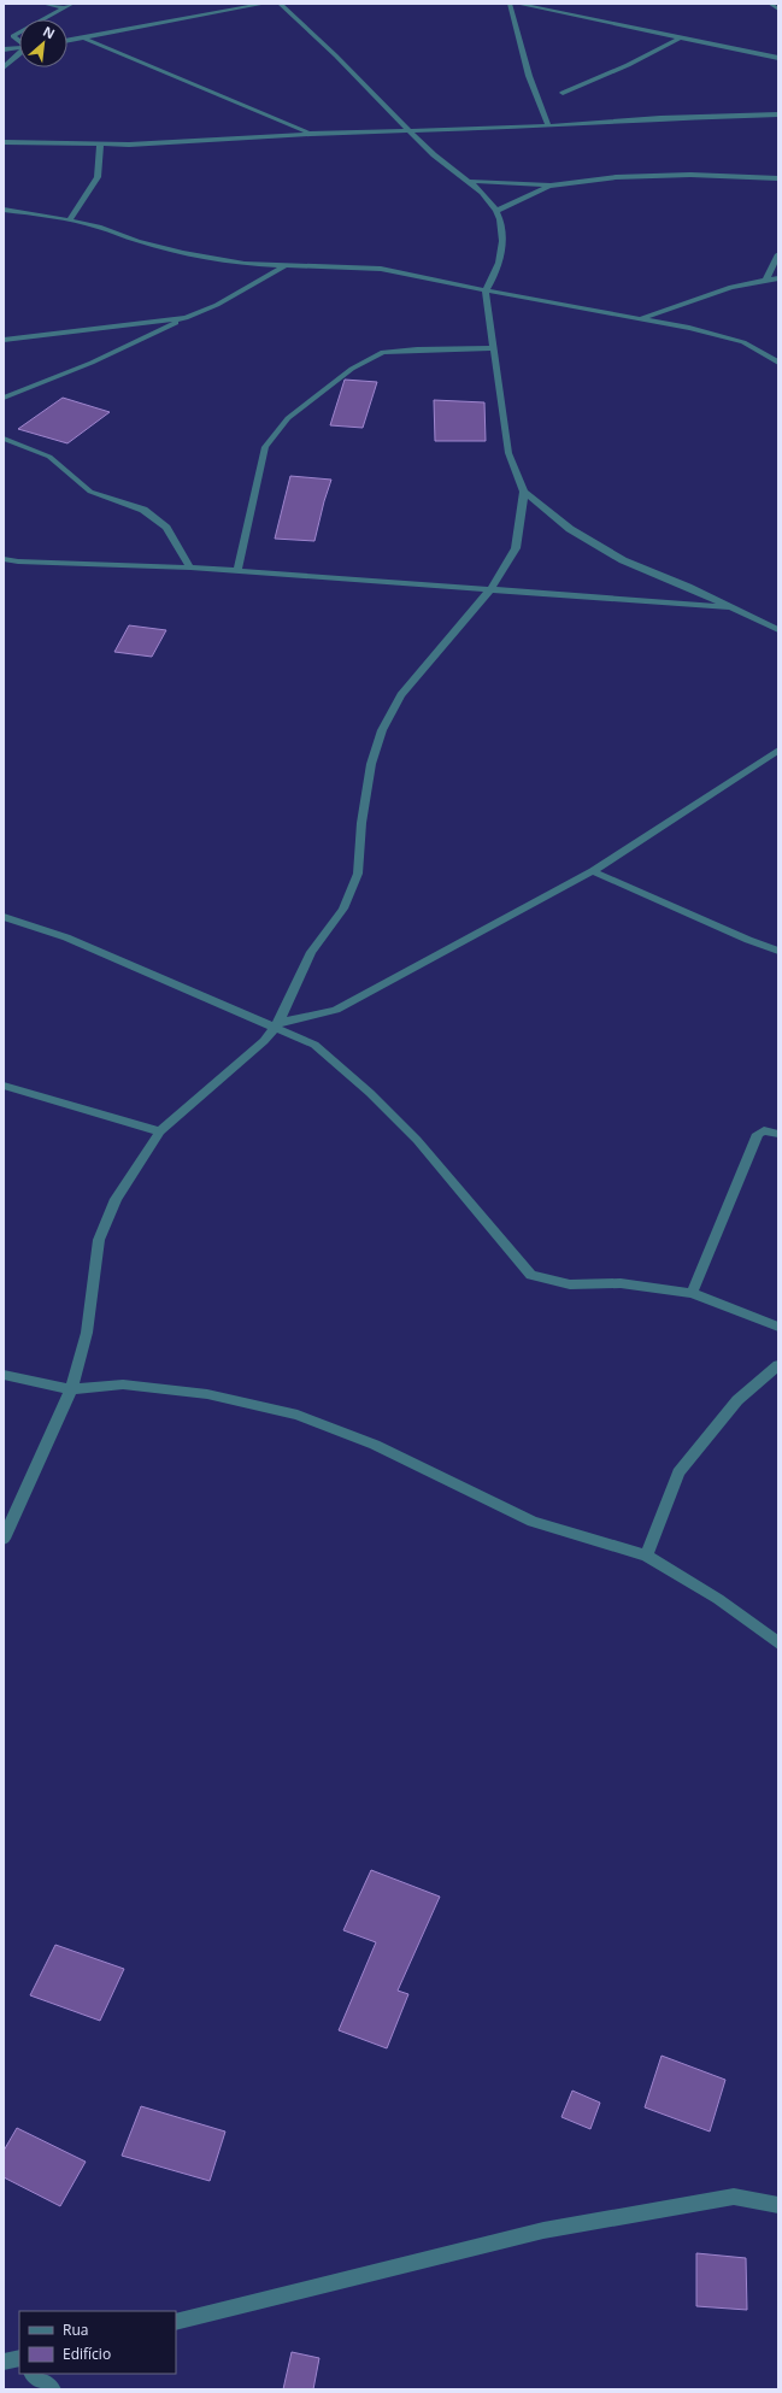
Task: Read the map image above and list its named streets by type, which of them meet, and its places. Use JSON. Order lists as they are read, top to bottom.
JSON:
{
  "legend": ["Rua", "Edifício"],
  "north": "top right"
}
